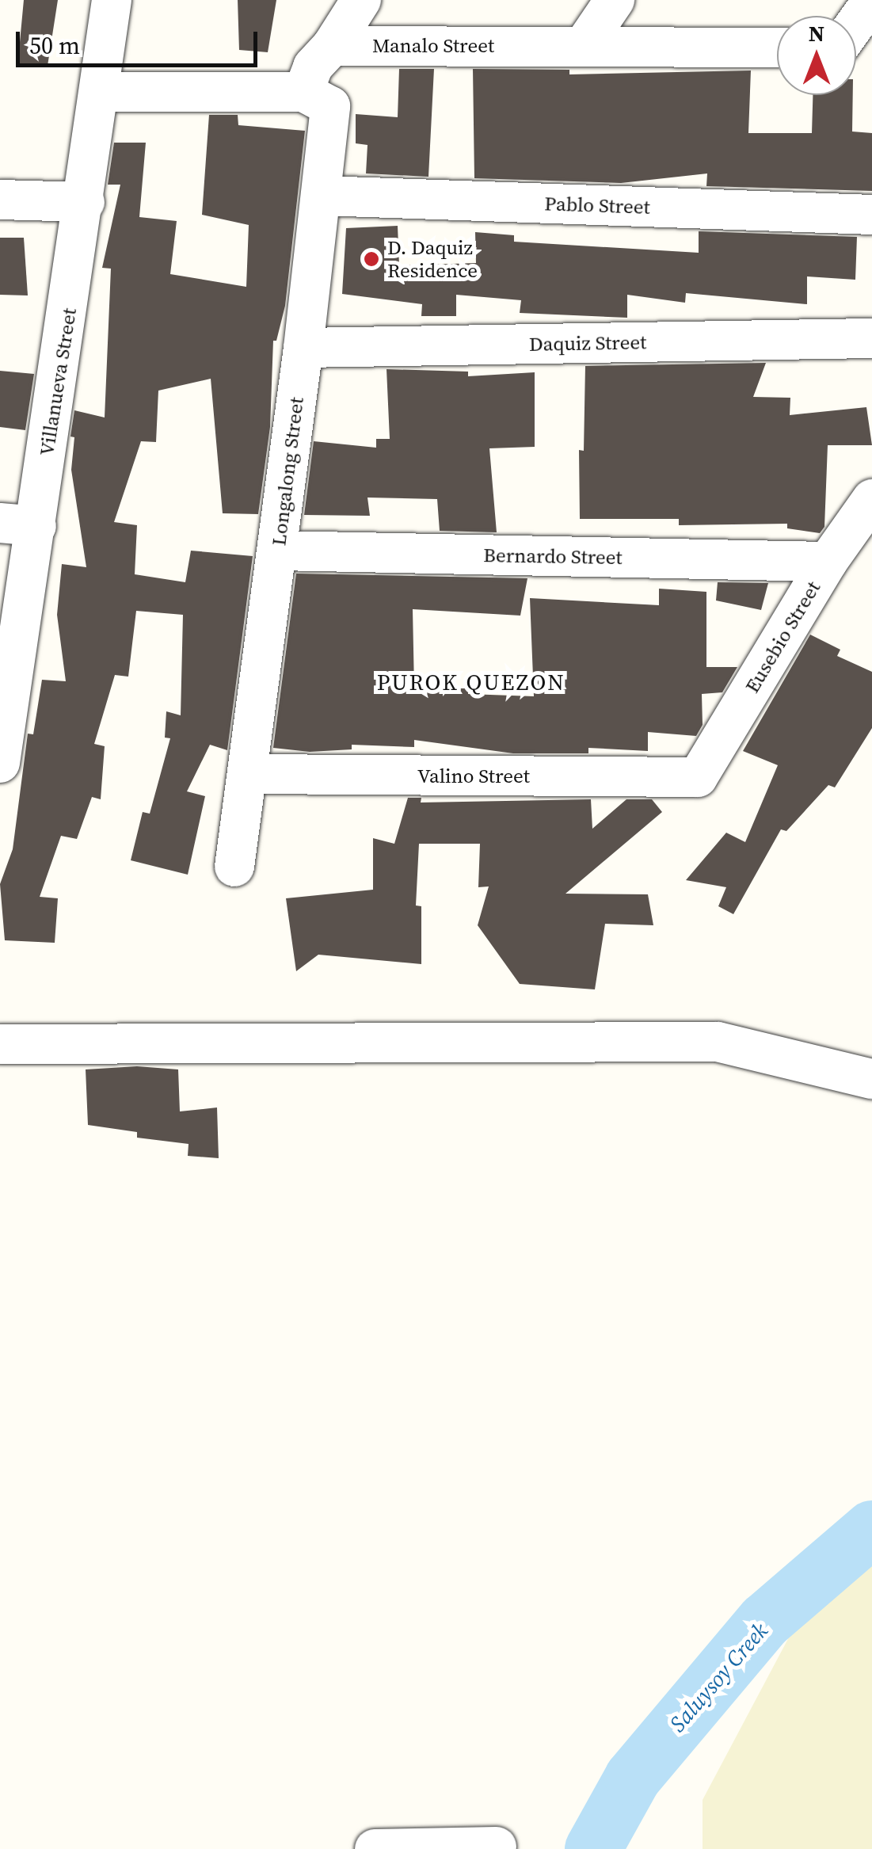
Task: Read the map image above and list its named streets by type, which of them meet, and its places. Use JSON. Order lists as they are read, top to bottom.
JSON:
{
  "streets": {
    "street": [
      "Manalo Street",
      "Pablo Street",
      "Daquiz Street",
      "Villanueva Street",
      "Longalong Street",
      "Bernardo Street",
      "Eusebio Street",
      "Valino Street"
    ]
  },
  "crossings": [
    ["Pablo Street", "Longalong Street"],
    ["Daquiz Street", "Longalong Street"],
    ["Longalong Street", "Bernardo Street"],
    ["Longalong Street", "Valino Street"],
    ["Bernardo Street", "Eusebio Street"],
    ["Eusebio Street", "Valino Street"]
  ],
  "districts": ["PUROK QUEZON"],
  "water": ["Saluysoy Creek"],
  "places": ["D. Daquiz Residence"],
  "scale_bar": "50 m",
  "north": "top"
}
